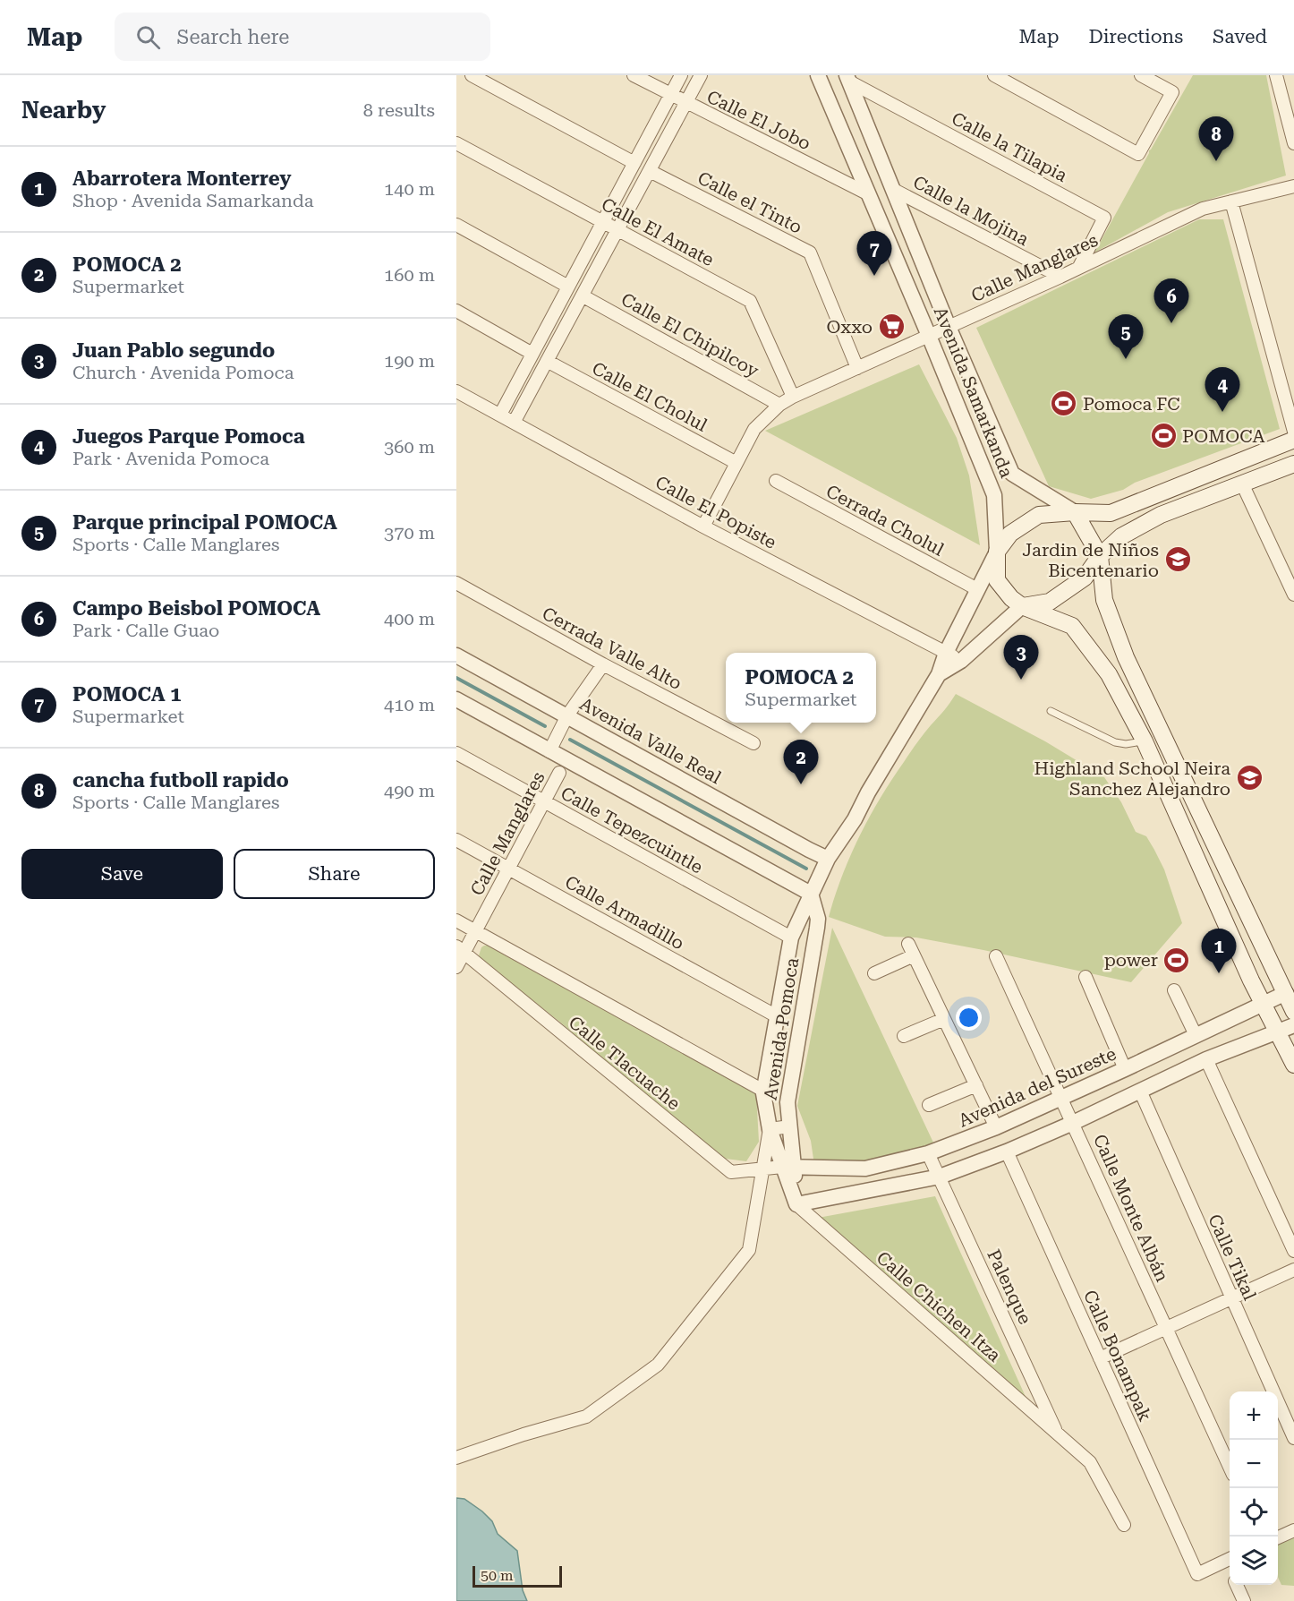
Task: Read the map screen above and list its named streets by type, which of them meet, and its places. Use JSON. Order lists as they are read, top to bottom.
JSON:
{
  "streets": {
    "main road": ["Avenida Samarkanda", "Avenida Pomoca"],
    "street": [
      "Calle El Jobo",
      "Calle la Tilapia",
      "Calle el Tinto",
      "Calle la Mojina",
      "Calle El Amate",
      "Calle Manglares",
      "Calle El Chipilcoy",
      "Calle El Cholul",
      "Calle El Popiste",
      "Cerrada Cholul",
      "Cerrada Valle Alto",
      "Avenida Valle Real",
      "Calle Tepezcuintle",
      "Calle Armadillo",
      "Calle Tlacuache",
      "Avenida del Sureste",
      "Calle Monte Albán",
      "Calle Tikal",
      "Palenque",
      "Calle Chichen Itza",
      "Calle Bonampak"
    ]
  },
  "crossings": [
    ["Calle El Jobo", "Avenida Samarkanda"],
    ["Calle la Tilapia", "Calle Manglares"],
    ["Calle la Tilapia", "Avenida Samarkanda"],
    ["Calle el Tinto", "Calle Manglares"],
    ["Calle la Mojina", "Calle Manglares"],
    ["Calle la Mojina", "Avenida Samarkanda"],
    ["Calle El Amate", "Calle Manglares"],
    ["Calle Manglares", "Calle El Chipilcoy"],
    ["Calle Manglares", "Avenida Samarkanda"],
    ["Calle Manglares", "Calle El Cholul"],
    ["Calle Manglares", "Calle El Popiste"],
    ["Calle Manglares", "Calle Tepezcuintle"],
    ["Calle Manglares", "Calle Armadillo"],
    ["Calle Manglares", "Calle Tlacuache"],
    ["Avenida Samarkanda", "Avenida Pomoca"],
    ["Avenida Samarkanda", "Avenida del Sureste"],
    ["Calle El Popiste", "Avenida Pomoca"],
    ["Cerrada Cholul", "Avenida Pomoca"],
    ["Avenida Valle Real", "Avenida Pomoca"],
    ["Calle Tepezcuintle", "Avenida Pomoca"],
    ["Calle Armadillo", "Avenida Pomoca"],
    ["Avenida Pomoca", "Calle Tlacuache"],
    ["Avenida Pomoca", "Avenida del Sureste"],
    ["Avenida Pomoca", "Calle Chichen Itza"],
    ["Calle Tlacuache", "Avenida del Sureste"],
    ["Avenida del Sureste", "Calle Monte Albán"],
    ["Avenida del Sureste", "Palenque"],
    ["Palenque", "Calle Chichen Itza"]
  ],
  "places": {
    "supermarket": ["Oxxo"],
    "sports": ["Pomoca FC", "POMOCA", "power"],
    "school or university": ["Jardin de Niños Bicentenario", "Highland School Neira Sanchez Alejandro"]
  },
  "scale_bar": "50 m",
  "page": {
    "header": "Map",
    "search": "Search here",
    "nav": ["Map", "Directions", "Saved"],
    "heading": ["Nearby", "8 results"],
    "pins": [
      "8",
      "7",
      "6",
      "5",
      "4",
      "3",
      "2",
      "1"
    ],
    "list": [
      {
        "mark": "1",
        "name": "Abarrotera Monterrey",
        "note": "Shop · Avenida Samarkanda",
        "value": "140 m"
      },
      {
        "mark": "2",
        "name": "POMOCA 2",
        "note": "Supermarket",
        "value": "160 m"
      },
      {
        "mark": "3",
        "name": "Juan Pablo segundo",
        "note": "Church · Avenida Pomoca",
        "value": "190 m"
      },
      {
        "mark": "4",
        "name": "Juegos Parque Pomoca",
        "note": "Park · Avenida Pomoca",
        "value": "360 m"
      },
      {
        "mark": "5",
        "name": "Parque principal POMOCA",
        "note": "Sports · Calle Manglares",
        "value": "370 m"
      },
      {
        "mark": "6",
        "name": "Campo Beisbol POMOCA",
        "note": "Park · Calle Guao",
        "value": "400 m"
      },
      {
        "mark": "7",
        "name": "POMOCA 1",
        "note": "Supermarket",
        "value": "410 m"
      },
      {
        "mark": "8",
        "name": "cancha futboll rapido",
        "note": "Sports · Calle Manglares",
        "value": "490 m"
      }
    ],
    "popup": ["POMOCA 2", "Supermarket"],
    "buttons": ["Save", "Share"],
    "map_buttons": ["+", "−"],
    "scale": "50 m"
  }
}
